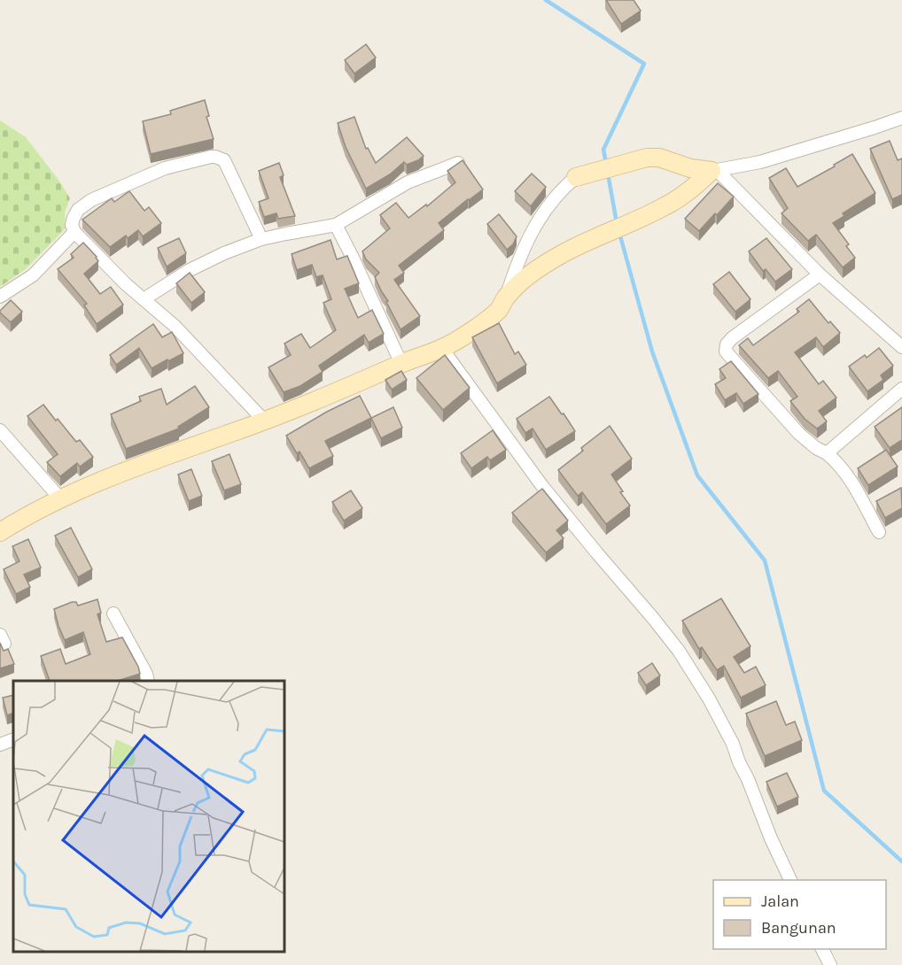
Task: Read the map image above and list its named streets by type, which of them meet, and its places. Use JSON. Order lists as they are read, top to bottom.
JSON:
{
  "legend": ["Jalan", "Bangunan"]
}
